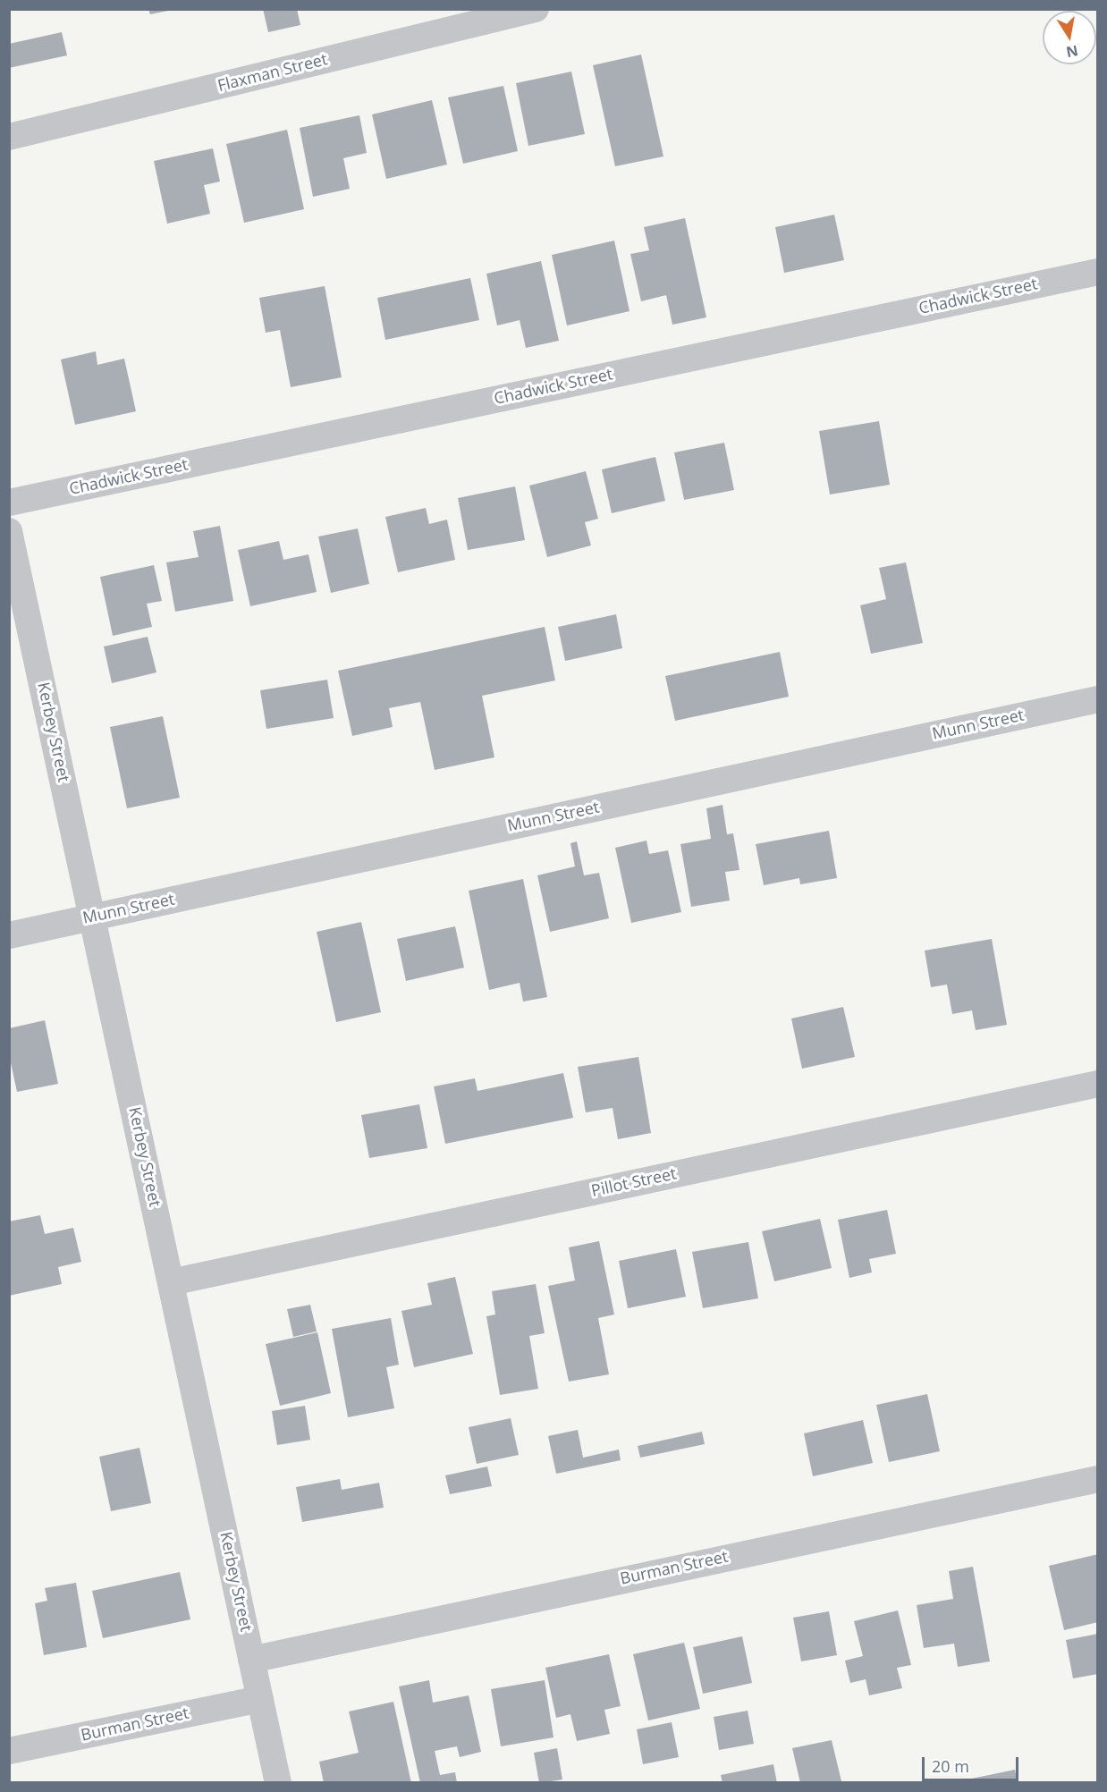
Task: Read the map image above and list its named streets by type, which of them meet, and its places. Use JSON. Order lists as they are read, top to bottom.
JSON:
{
  "streets": {
    "street": [
      "Flaxman Street",
      "Chadwick Street",
      "Munn Street",
      "Kerbey Street",
      "Pillot Street",
      "Burman Street"
    ]
  },
  "crossings": [
    ["Munn Street", "Kerbey Street"],
    ["Kerbey Street", "Pillot Street"],
    ["Kerbey Street", "Burman Street"]
  ],
  "scale_bar": "20 m",
  "north": "bottom"
}
